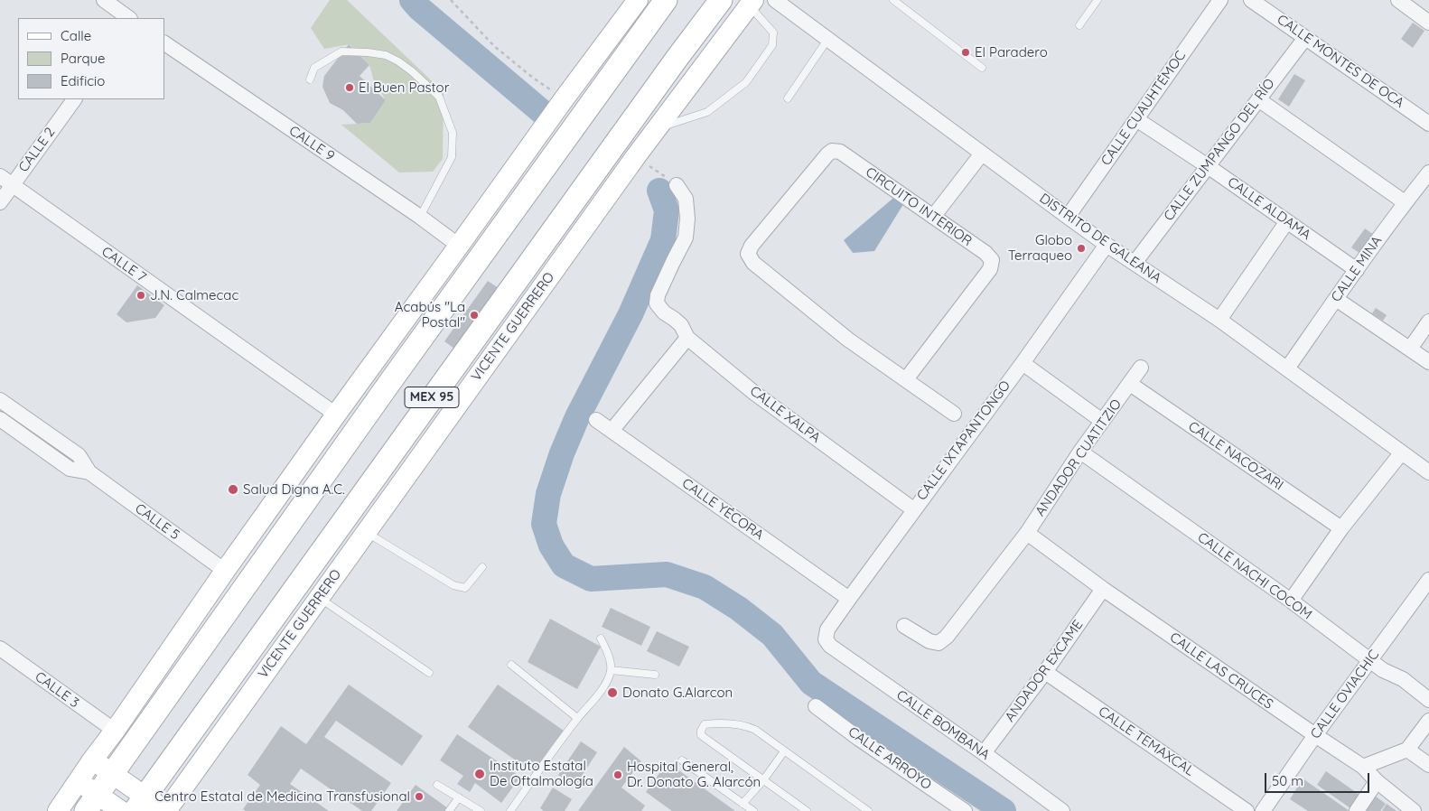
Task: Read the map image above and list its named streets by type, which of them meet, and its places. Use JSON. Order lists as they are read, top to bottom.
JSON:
{
  "streets": {
    "main road": ["VICENTE GUERRERO", "MEX 95"],
    "street": [
      "CALLE MONTES DE OCA",
      "CALLE CUAUHTÉMOC",
      "CALLE 9",
      "CALLE 2",
      "CALLE ZUMPANGO DEL RÍO",
      "CIRCUITO INTERIOR",
      "CALLE ALDAMA",
      "DISTRITO DE GALEANA",
      "CALLE 7",
      "CALLE MINA",
      "CALLE XALPA",
      "CALLE IXTAPANTONGO",
      "CALLE NACOZARI",
      "ANDADOR CUATITZIO",
      "CALLE YÉCORA",
      "CALLE 5",
      "CALLE NACHI COCOM",
      "ANDADOR EXCAME",
      "CALLE LAS CRUCES",
      "CALLE 3",
      "CALLE OVIACHIC",
      "CALLE BOMBANA",
      "CALLE TEMAXCAL",
      "CALLE ARROYO"
    ]
  },
  "crossings": [
    ["CALLE MONTES DE OCA", "CALLE ZUMPANGO DEL RÍO"],
    ["CALLE CUAUHTÉMOC", "CALLE ALDAMA"],
    ["CALLE CUAUHTÉMOC", "DISTRITO DE GALEANA"],
    ["CALLE 2", "CALLE 7"],
    ["CALLE ZUMPANGO DEL RÍO", "CALLE ALDAMA"],
    ["CALLE ZUMPANGO DEL RÍO", "DISTRITO DE GALEANA"],
    ["CALLE ALDAMA", "CALLE MINA"],
    ["DISTRITO DE GALEANA", "CALLE MINA"],
    ["DISTRITO DE GALEANA", "CALLE IXTAPANTONGO"],
    ["CALLE XALPA", "CALLE IXTAPANTONGO"],
    ["CALLE IXTAPANTONGO", "CALLE YÉCORA"],
    ["CALLE IXTAPANTONGO", "CALLE BOMBANA"],
    ["CALLE NACOZARI", "ANDADOR CUATITZIO"],
    ["ANDADOR CUATITZIO", "CALLE NACHI COCOM"],
    ["ANDADOR CUATITZIO", "CALLE LAS CRUCES"],
    ["CALLE NACHI COCOM", "CALLE OVIACHIC"],
    ["ANDADOR EXCAME", "CALLE LAS CRUCES"],
    ["ANDADOR EXCAME", "CALLE BOMBANA"],
    ["ANDADOR EXCAME", "CALLE TEMAXCAL"],
    ["CALLE LAS CRUCES", "CALLE OVIACHIC"]
  ],
  "places": [
    "El Paradero",
    "El Buen Pastor",
    "Globo Terraqueo",
    "J.N. Calmecac",
    "Acabús \"La Postal\"",
    "Salud Digna A.C.",
    "Donato G.Alarcon",
    "Instituto Estatal De Oftalmología",
    "Hospital General, Dr. Donato G. Alarcón",
    "Centro Estatal de Medicina Transfusional"
  ],
  "legend": ["Calle", "Parque", "Edificio"],
  "scale_bar": "50 m"
}
